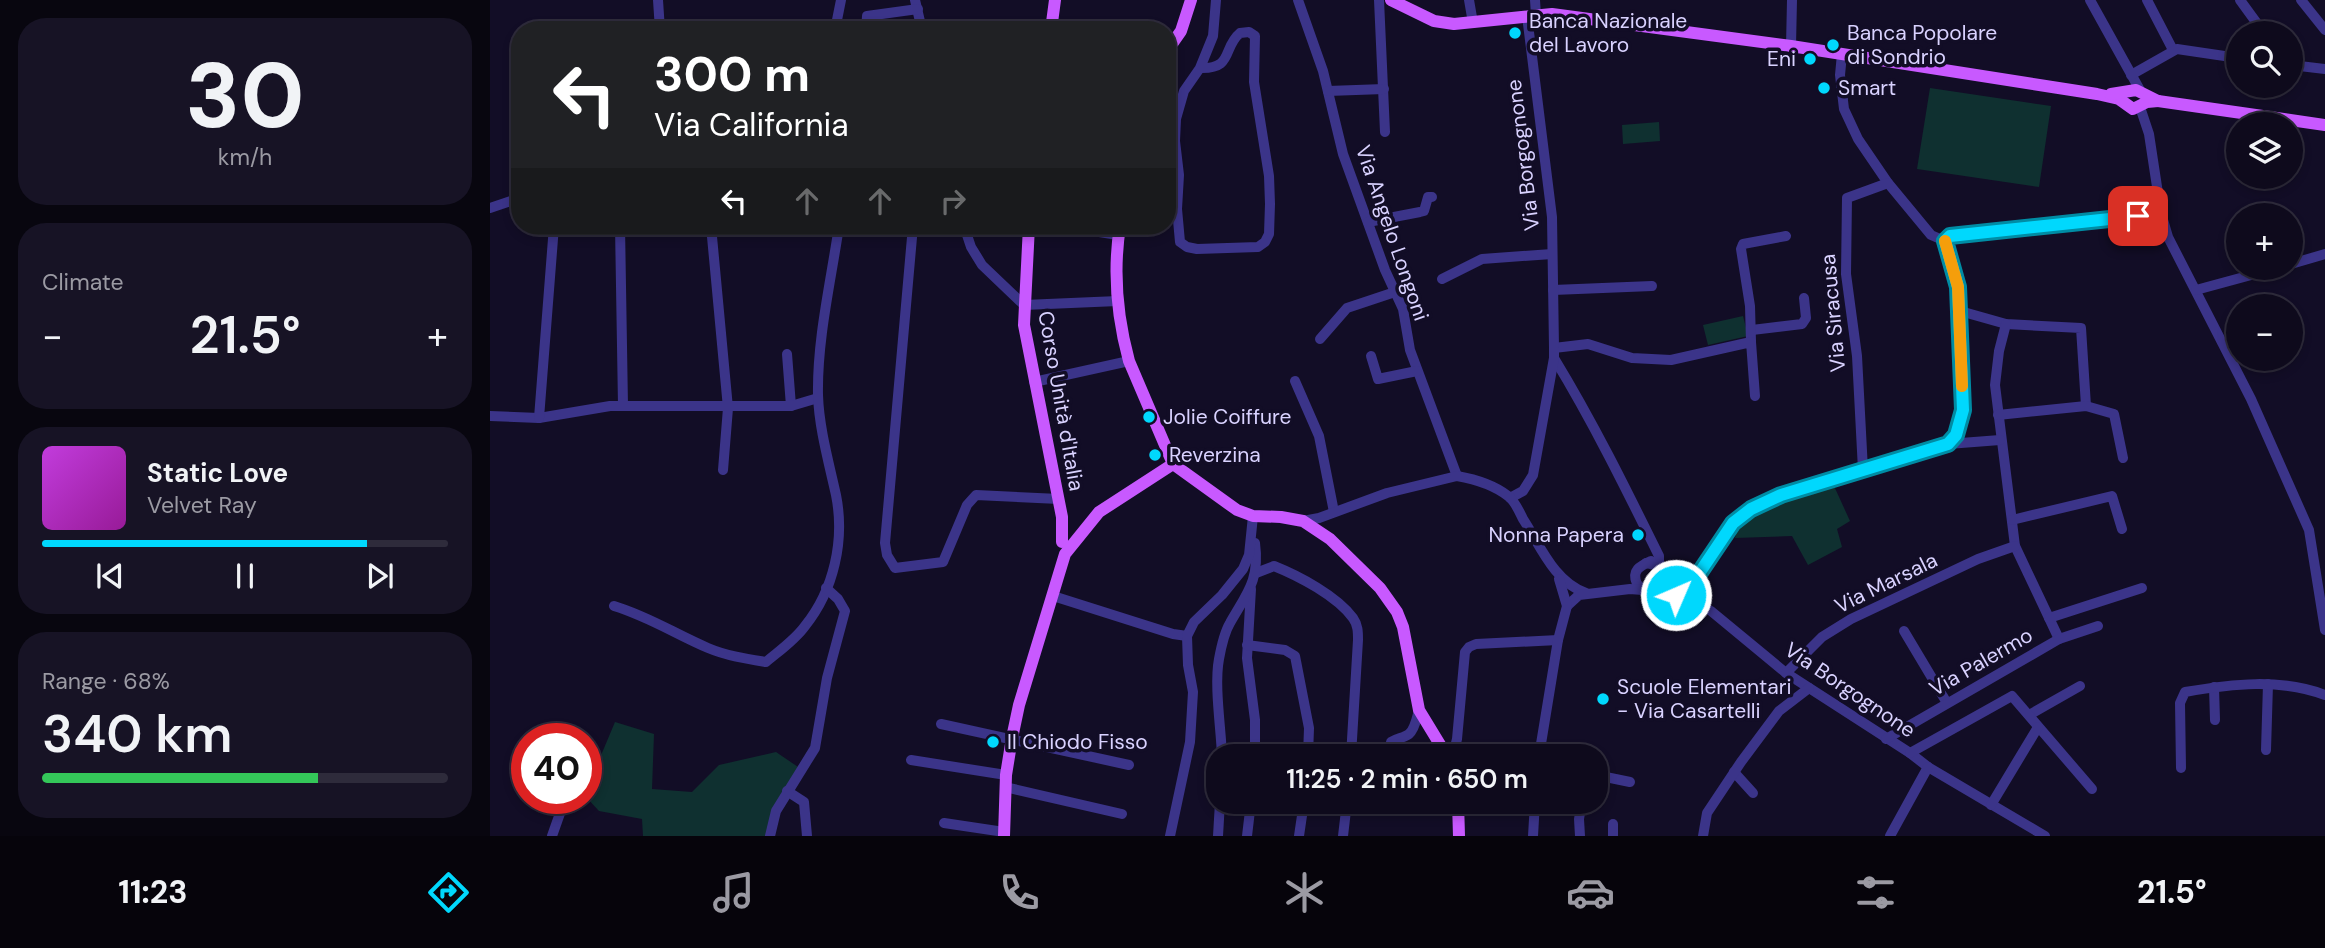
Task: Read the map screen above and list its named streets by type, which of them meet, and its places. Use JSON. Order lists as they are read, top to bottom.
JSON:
{
  "streets": {
    "main road": ["Corso Unità d'Italia"],
    "street": [
      "Via Borgognone",
      "Via Angelo Longoni",
      "Via Siracusa",
      "Via Marsala",
      "Via Palermo"
    ]
  },
  "crossings": [
    ["Via Borgognone", "Via Marsala"],
    ["Via Borgognone", "Via Palermo"]
  ],
  "places": [
    "Banca Nazionale del Lavoro",
    "Banca Popolare di Sondrio",
    "Eni",
    "Smart",
    "Jolie Coiffure",
    "Reverzina",
    "Nonna Papera",
    "Scuole Elementari - Via Casartelli",
    "Il Chiodo Fisso"
  ],
  "page": {
    "tile": [
      ["30", "km/h"],
      "Climate",
      ["Range · 68%", "340 km"]
    ],
    "map_buttons": ["+", "−"],
    "turn": ["300 m", "Via California"],
    "heat": ["−", "21.5°", "+"],
    "song": ["Static Love", "Velvet Ray"],
    "limit": "40",
    "trip": "11:25 · 2 min · 650 m",
    "tabs": ["11:23", "21.5°"]
  }
}
